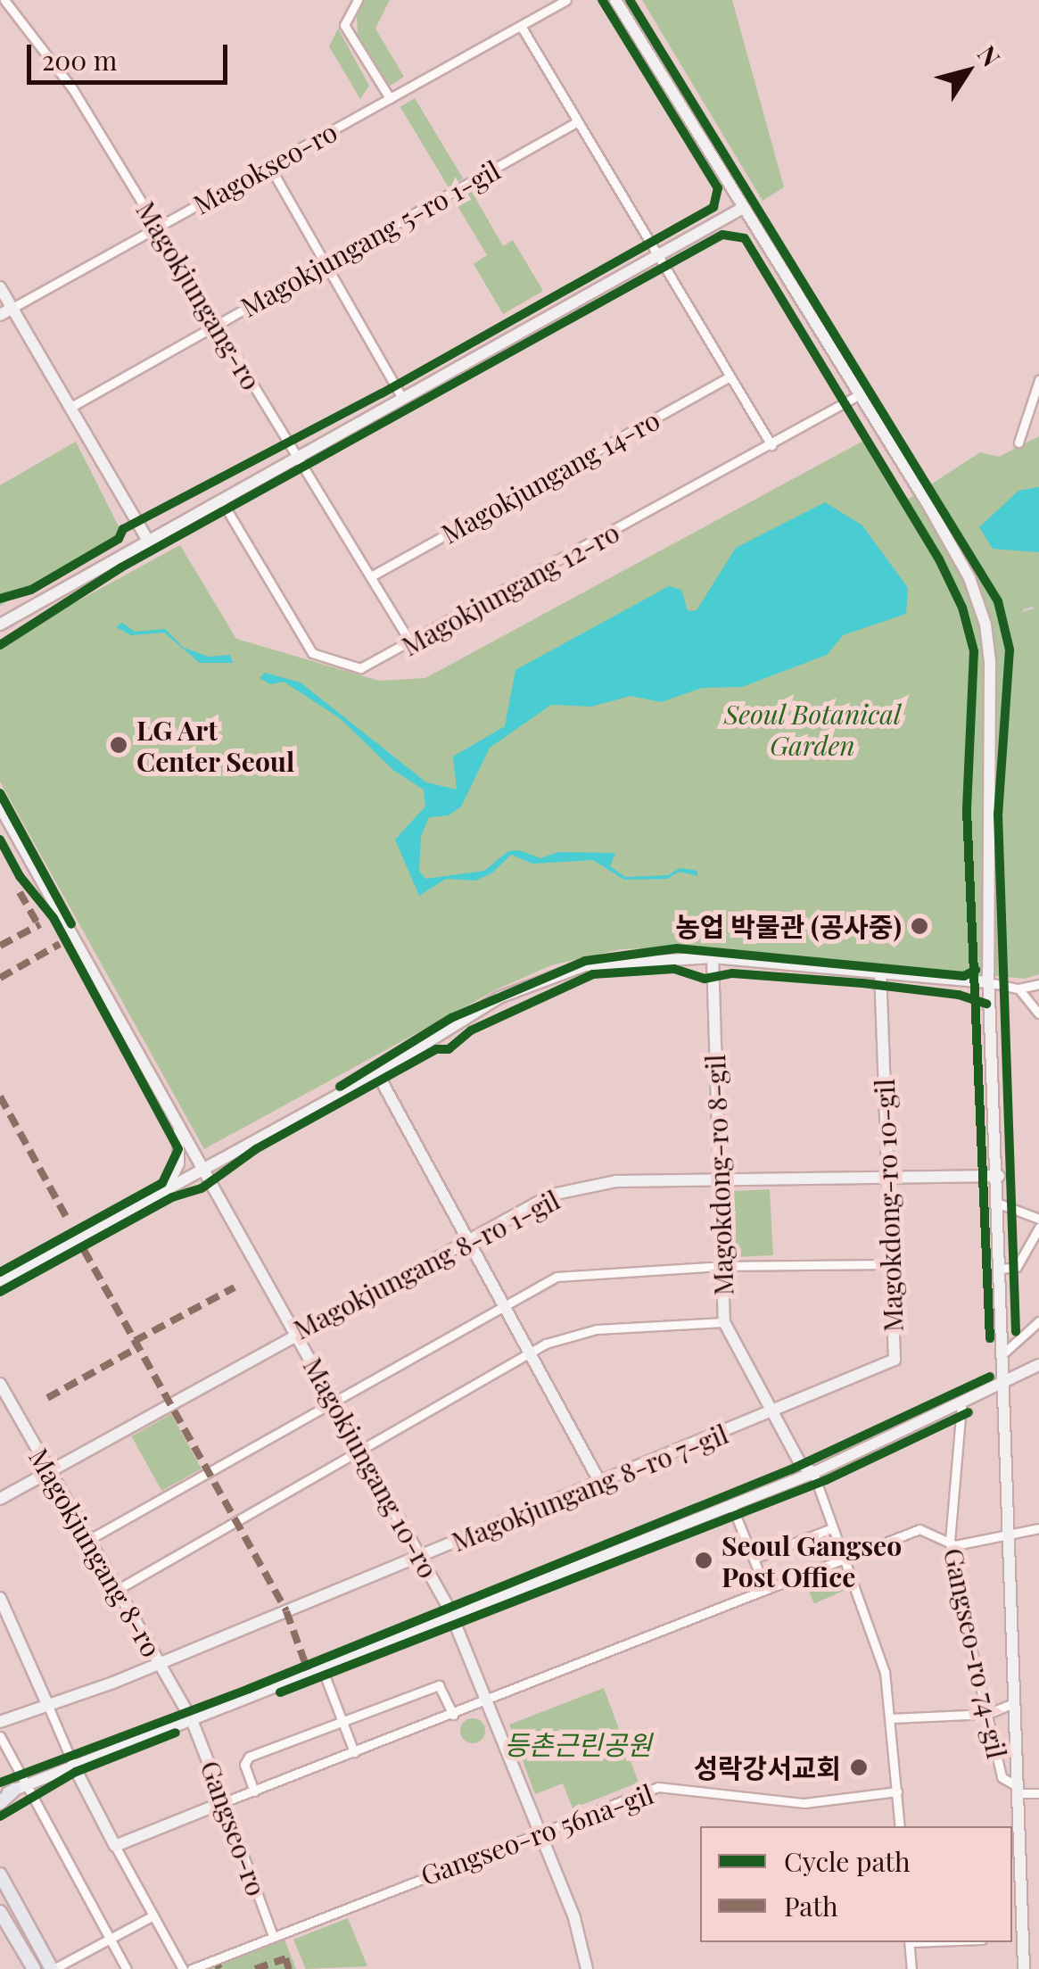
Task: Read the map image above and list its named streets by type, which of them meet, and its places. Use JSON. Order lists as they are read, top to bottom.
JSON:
{
  "streets": {
    "street": [
      "Magokseo-ro",
      "Magokjungang 5-ro 1-gil",
      "Magokjungang-ro",
      "Magokjungang 14-ro",
      "Magokjungang 12-ro",
      "Magokdong-ro 8-gil",
      "Magokdong-ro 10-gil",
      "Magokjungang 8-ro 1-gil",
      "Magokjungang 10-ro",
      "Magokjungang 8-ro 7-gil",
      "Magokjungang 8-ro",
      "Gangseo-ro 74-gil",
      "Gangseo-ro",
      "Gangseo-ro 56na-gil"
    ]
  },
  "crossings": [
    ["Magokseo-ro", "Magokjungang-ro"],
    ["Magokjungang 5-ro 1-gil", "Magokjungang-ro"],
    ["Magokdong-ro 8-gil", "Magokdong-ro 10-gil"],
    ["Magokdong-ro 8-gil", "Magokjungang 8-ro 1-gil"],
    ["Magokdong-ro 8-gil", "Magokjungang 8-ro 7-gil"],
    ["Magokdong-ro 10-gil", "Magokjungang 8-ro 1-gil"],
    ["Magokdong-ro 10-gil", "Magokjungang 8-ro 7-gil"],
    ["Magokjungang 8-ro 1-gil", "Magokjungang 10-ro"],
    ["Magokjungang 8-ro 1-gil", "Magokjungang 8-ro"],
    ["Magokjungang 10-ro", "Magokjungang 8-ro 7-gil"],
    ["Magokjungang 10-ro", "Gangseo-ro 56na-gil"],
    ["Magokjungang 8-ro 7-gil", "Magokjungang 8-ro"],
    ["Magokjungang 8-ro", "Gangseo-ro"],
    ["Gangseo-ro", "Gangseo-ro 56na-gil"]
  ],
  "parks": ["Seoul Botanical Garden", "등촌근린공원"],
  "places": [
    "LG Art Center Seoul",
    "농업 박물관 (공사중)",
    "Seoul Gangseo Post Office",
    "성락강서교회"
  ],
  "legend": ["Cycle path", "Path"],
  "scale_bar": "200 m",
  "north": "top right"
}
